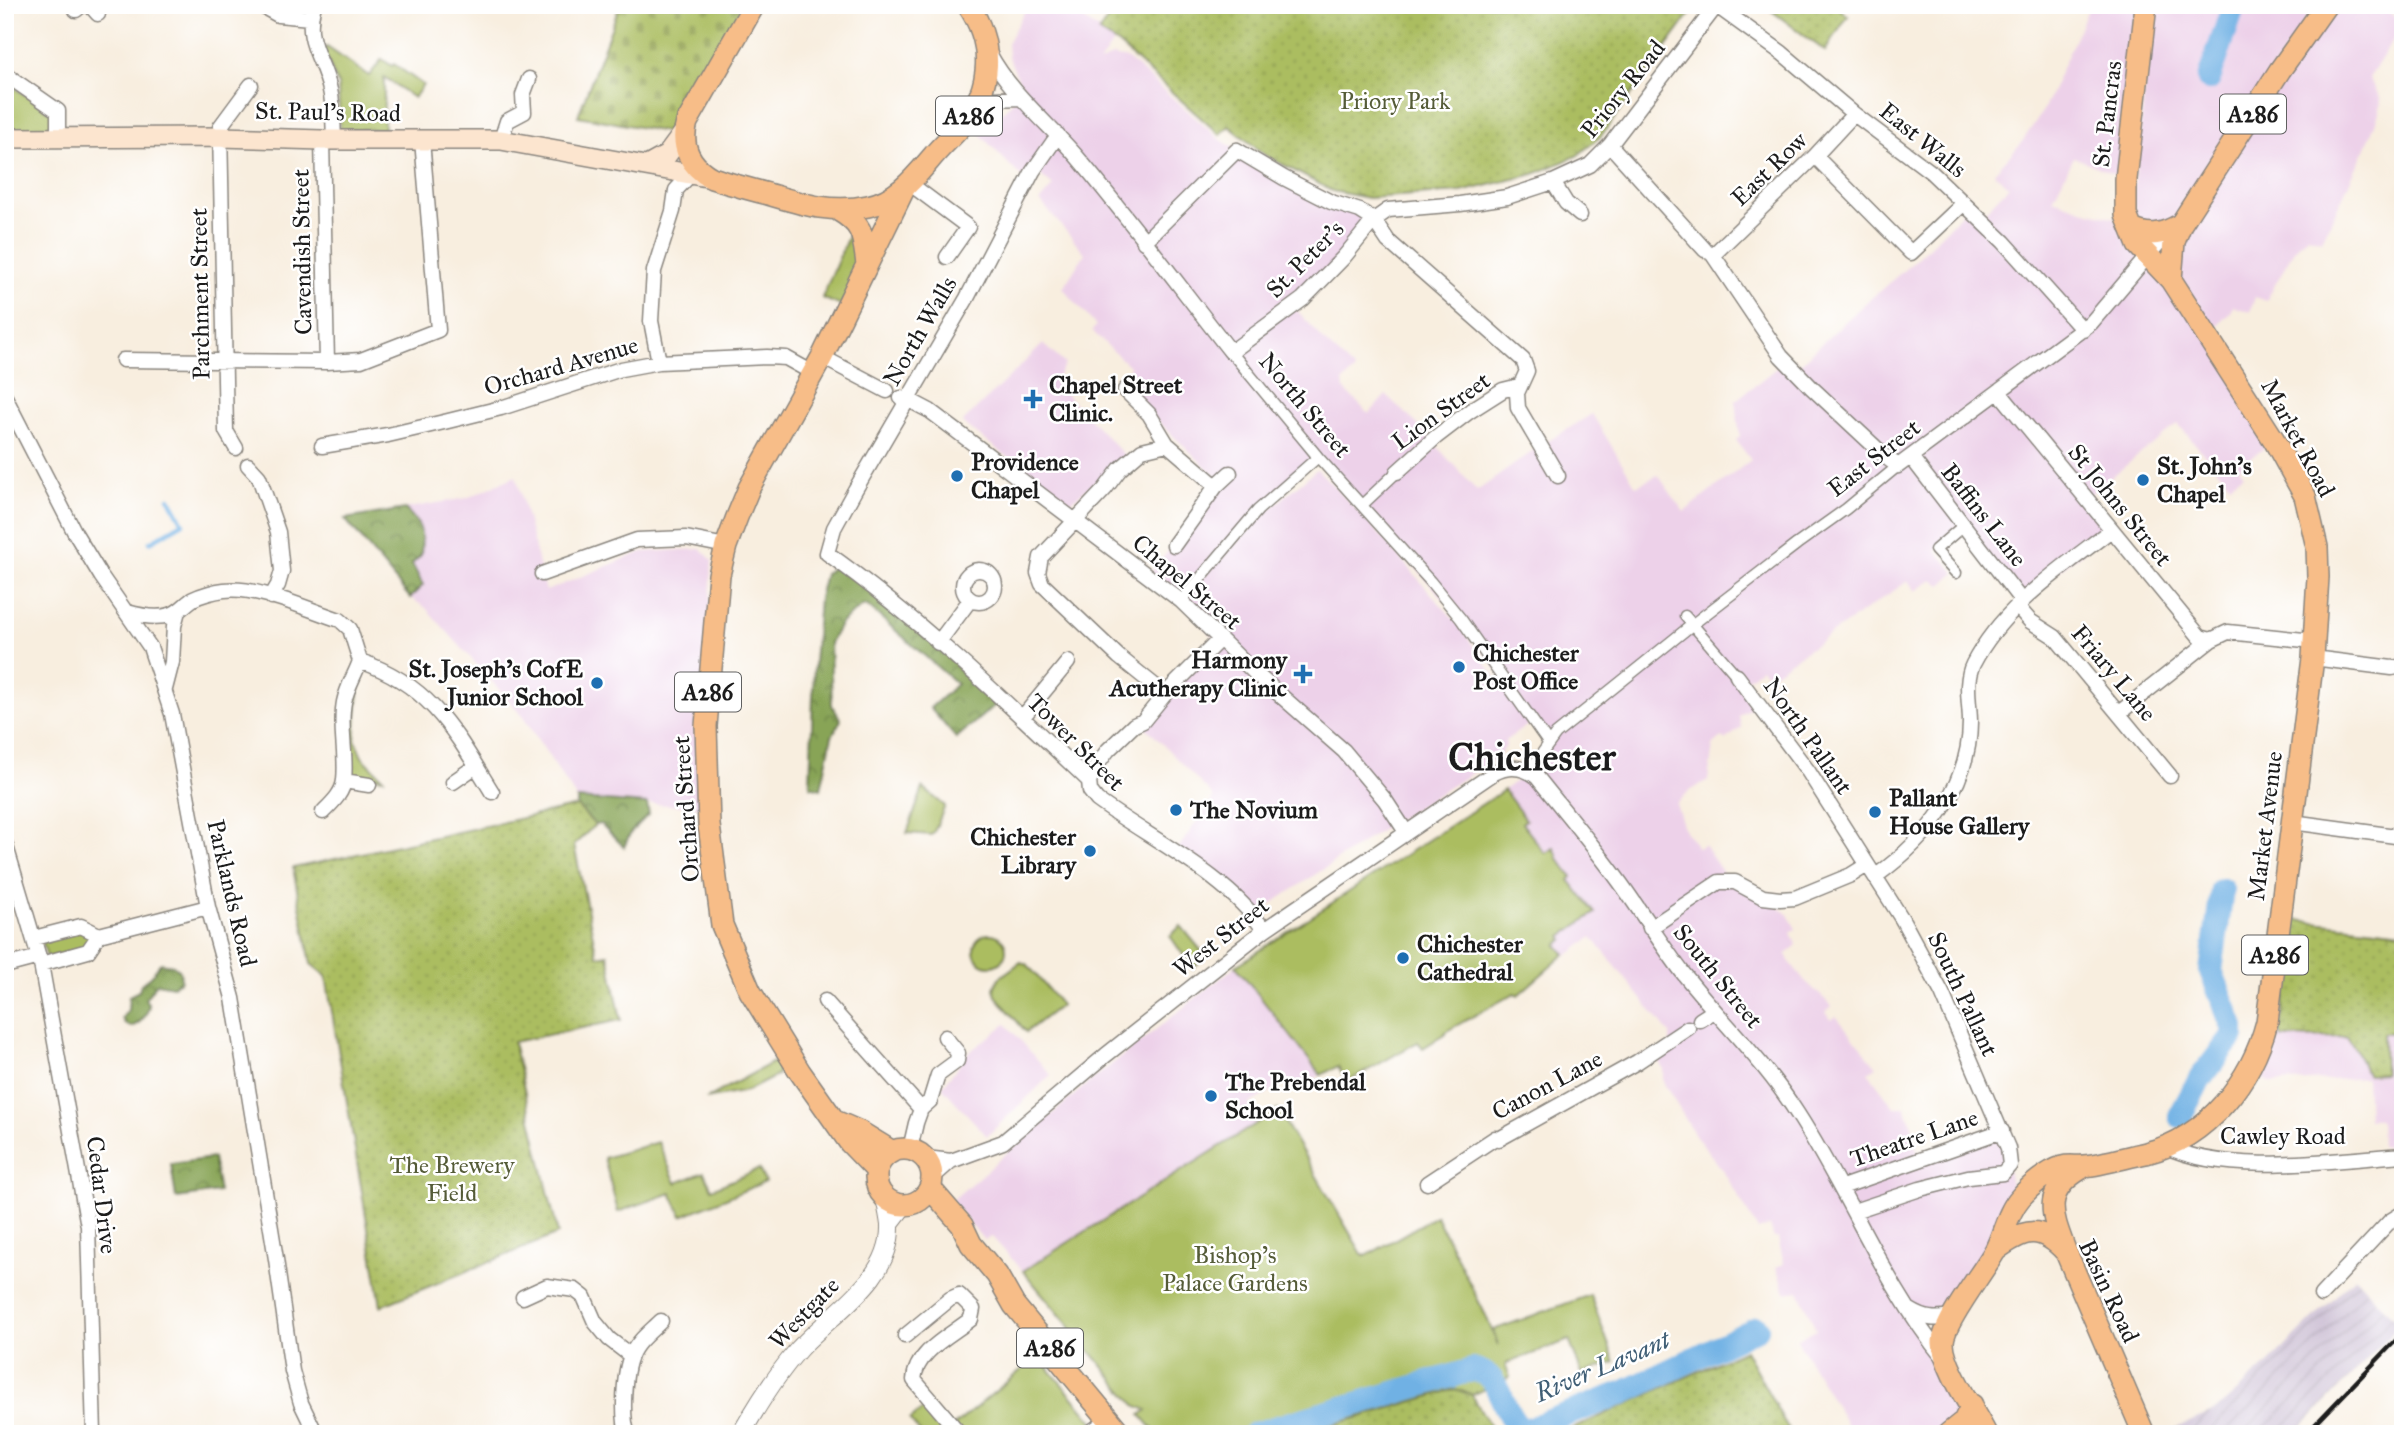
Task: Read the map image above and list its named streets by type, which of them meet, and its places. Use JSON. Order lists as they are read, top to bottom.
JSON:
{
  "streets": {
    "main road": [
      "St. Paul's Road",
      "St. Pancras",
      "A286",
      "Market Road",
      "Orchard Street",
      "Market Avenue",
      "Basin Road"
    ],
    "street": [
      "Priory Road",
      "East Walls",
      "East Row",
      "Cavendish Street",
      "St. Peter's",
      "Parchment Street",
      "North Walls",
      "Orchard Avenue",
      "North Street",
      "Lion Street",
      "East Street",
      "St Johns Street",
      "Baffins Lane",
      "Chapel Street",
      "Friary Lane",
      "North Pallant",
      "Tower Street",
      "Parklands Road",
      "West Street",
      "South Street",
      "South Pallant",
      "Canon Lane",
      "Cawley Road",
      "Theatre Lane",
      "Cedar Drive",
      "Westgate"
    ]
  },
  "crossings": [
    ["Priory Road", "East Walls"],
    ["Priory Road", "St. Peter's"],
    ["St. Paul's Road", "A286"],
    ["St. Paul's Road", "Cavendish Street"],
    ["St. Paul's Road", "Parchment Street"],
    ["St. Pancras", "A286"],
    ["A286", "North Street"],
    ["A286", "Market Road"],
    ["A286", "East Street"],
    ["A286", "Orchard Street"],
    ["A286", "Market Avenue"],
    ["A286", "West Street"],
    ["A286", "South Street"],
    ["A286", "Basin Road"],
    ["A286", "Westgate"],
    ["East Walls", "East Row"],
    ["East Walls", "East Street"],
    ["Cavendish Street", "Parchment Street"],
    ["St. Peter's", "North Street"],
    ["North Walls", "North Street"],
    ["North Walls", "Chapel Street"],
    ["North Walls", "Tower Street"],
    ["Orchard Avenue", "Orchard Street"],
    ["North Street", "Lion Street"],
    ["North Street", "East Street"],
    ["Market Road", "Market Avenue"],
    ["East Street", "St Johns Street"],
    ["East Street", "Baffins Lane"],
    ["East Street", "North Pallant"],
    ["East Street", "West Street"],
    ["East Street", "South Street"],
    ["Baffins Lane", "Friary Lane"],
    ["Chapel Street", "West Street"],
    ["North Pallant", "South Pallant"],
    ["Tower Street", "West Street"],
    ["Orchard Street", "West Street"],
    ["Orchard Street", "Westgate"],
    ["Market Avenue", "Cawley Road"],
    ["West Street", "South Street"],
    ["West Street", "Westgate"],
    ["South Street", "South Pallant"],
    ["South Street", "Canon Lane"],
    ["South Street", "Theatre Lane"],
    ["South Pallant", "Theatre Lane"]
  ],
  "districts": ["Chichester"],
  "water": ["River Lavant"],
  "parks": ["Priory Park", "The Brewery Field", "Bishop's Palace Gardens"],
  "places": {
    "health": ["Chapel Street Clinic.", "Harmony Acutherapy Clinic"],
    "other": [
      "Providence Chapel",
      "St. John's Chapel",
      "Chichester Post Office",
      "St. Joseph's CofE Junior School",
      "The Novium",
      "Pallant House Gallery",
      "Chichester Library",
      "Chichester Cathedral",
      "The Prebendal School"
    ]
  }
}
